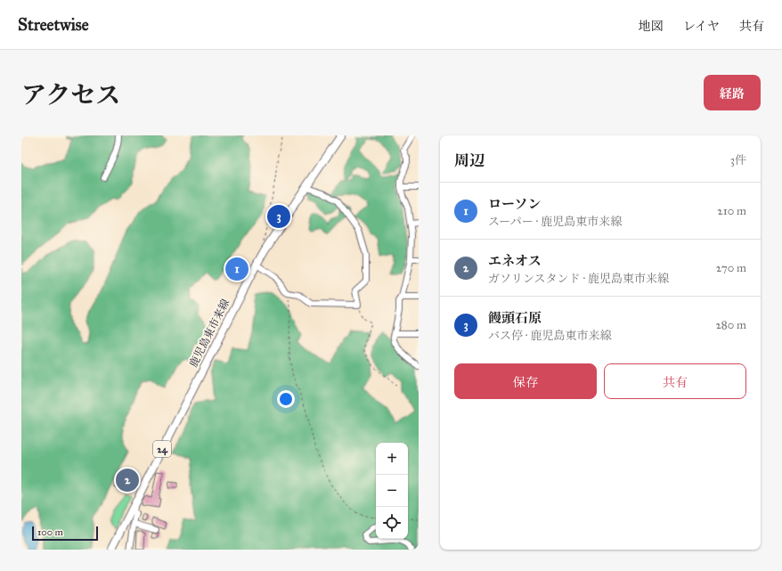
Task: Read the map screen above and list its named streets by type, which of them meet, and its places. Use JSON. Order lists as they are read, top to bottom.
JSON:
{
  "streets": {
    "main road": ["鹿児島東市来線", "24"]
  },
  "scale_bar": "100 m",
  "page": {
    "header": "Streetwise",
    "nav": ["地図", "レイヤ", "共有"],
    "title": "アクセス",
    "buttons": [
      "経路",
      ["保存", "共有"]
    ],
    "heading": ["周辺", "3件"],
    "list": [
      {
        "mark": "1",
        "name": "ローソン",
        "note": "スーパー · 鹿児島東市来線",
        "value": "210 m"
      },
      {
        "mark": "2",
        "name": "エネオス",
        "note": "ガソリンスタンド · 鹿児島東市来線",
        "value": "270 m"
      },
      {
        "mark": "3",
        "name": "饅頭石原",
        "note": "バス停 · 鹿児島東市来線",
        "value": "280 m"
      }
    ],
    "pins": ["3", "1", "2"],
    "map_buttons": ["+", "−"],
    "scale": "100 m"
  }
}
